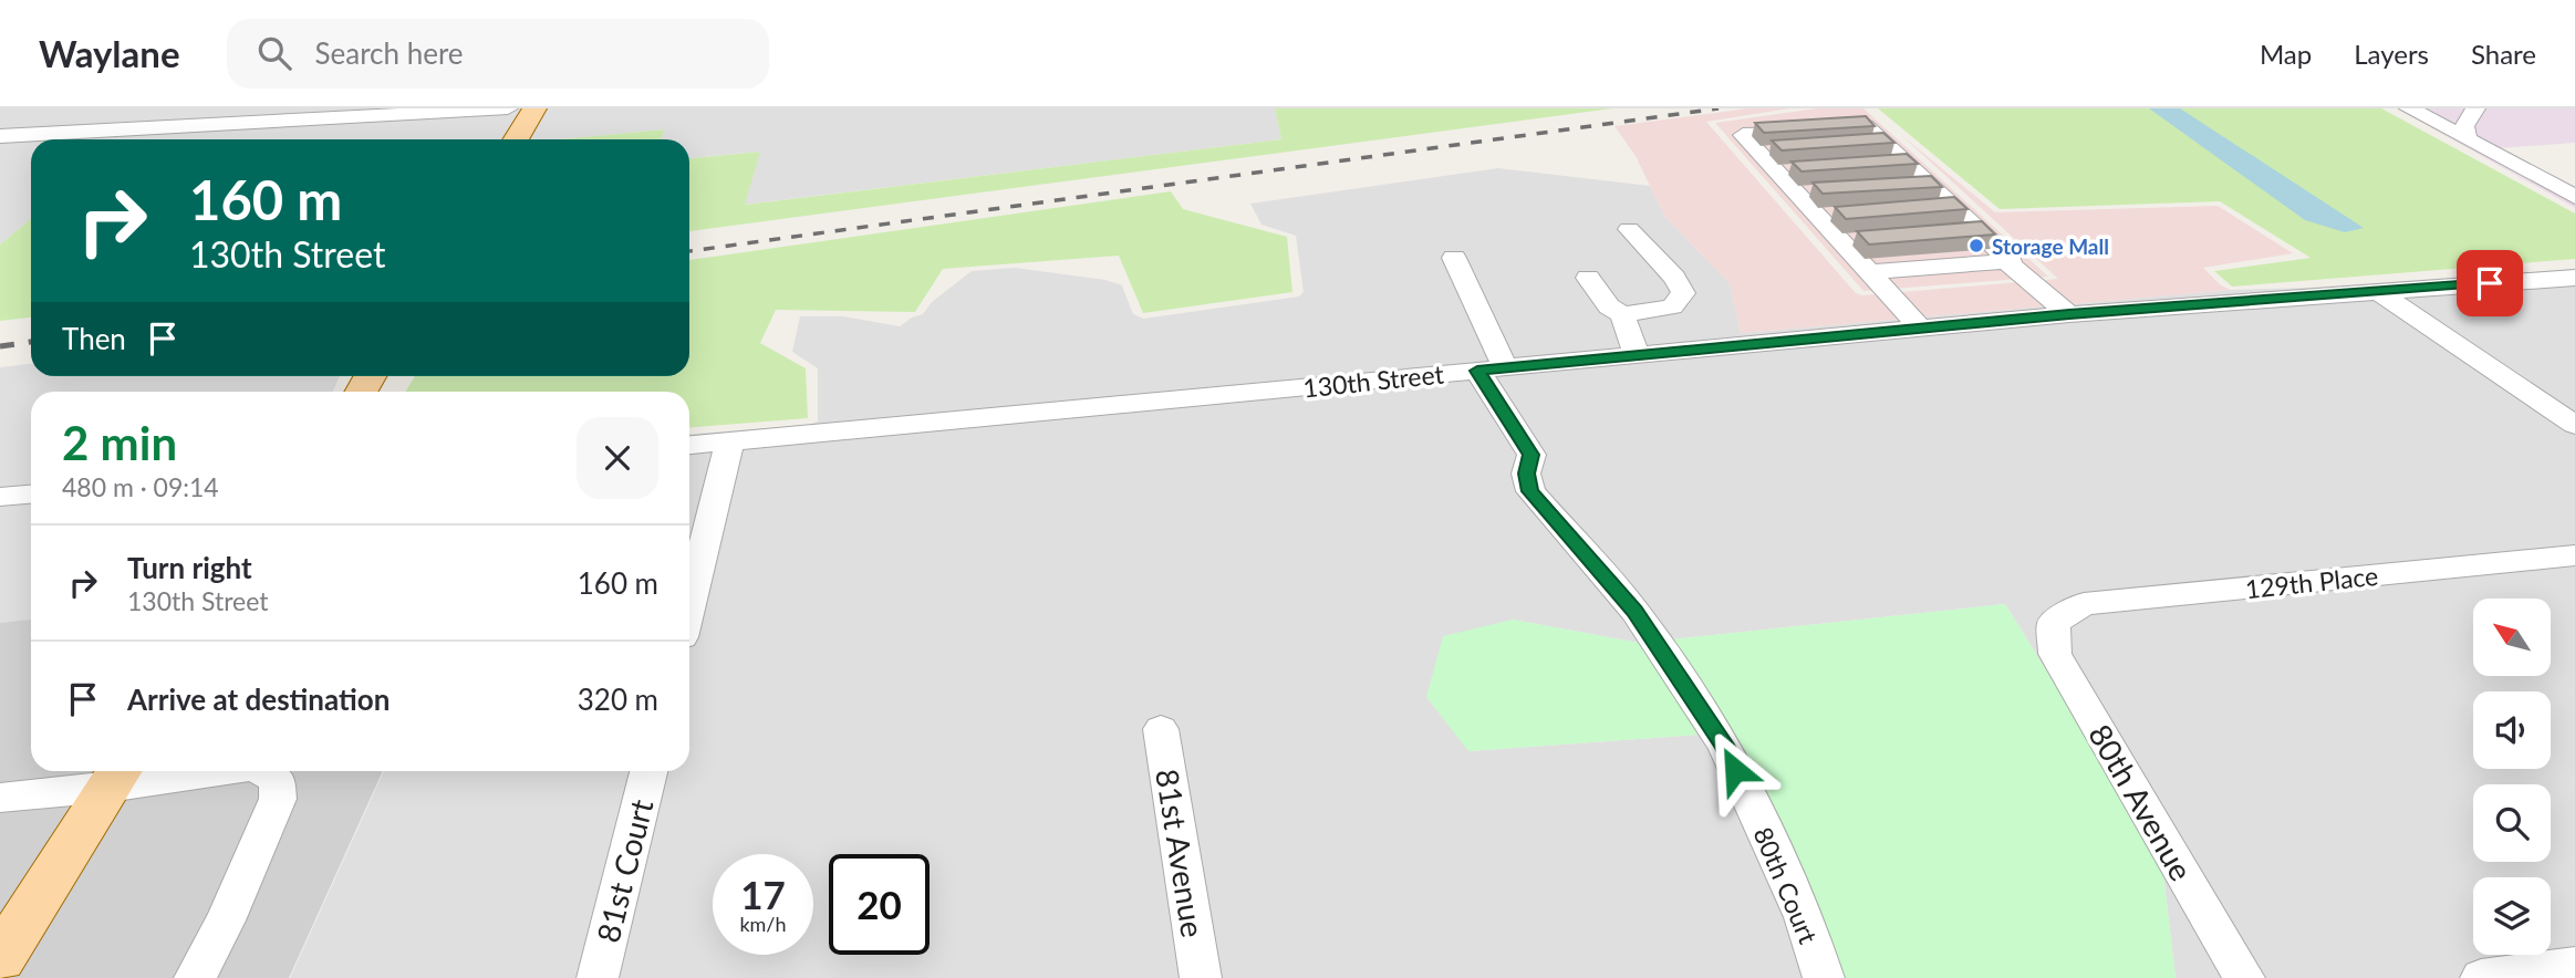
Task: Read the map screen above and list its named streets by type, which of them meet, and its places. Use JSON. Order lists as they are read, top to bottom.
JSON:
{
  "streets": {
    "street": [
      "130th Street",
      "129th Place",
      "80th Avenue",
      "81st Avenue",
      "81st Court",
      "80th Court"
    ]
  },
  "crossings": [
    ["130th Street", "80th Court"],
    ["129th Place", "80th Avenue"]
  ],
  "places": ["Storage Mall"],
  "north": "top left",
  "page": {
    "header": "Waylane",
    "search": "Search here",
    "nav": ["Map", "Layers", "Share"],
    "turn": ["160 m", "130th Street"],
    "then": "Then",
    "heading": ["2 min", "480 m · 09:14"],
    "list": [
      {
        "name": "Turn right",
        "note": "130th Street",
        "value": "160 m"
      },
      {
        "name": "Arrive at destination",
        "value": "320 m"
      }
    ],
    "speed": "17 km/h",
    "limit": "20"
  }
}
